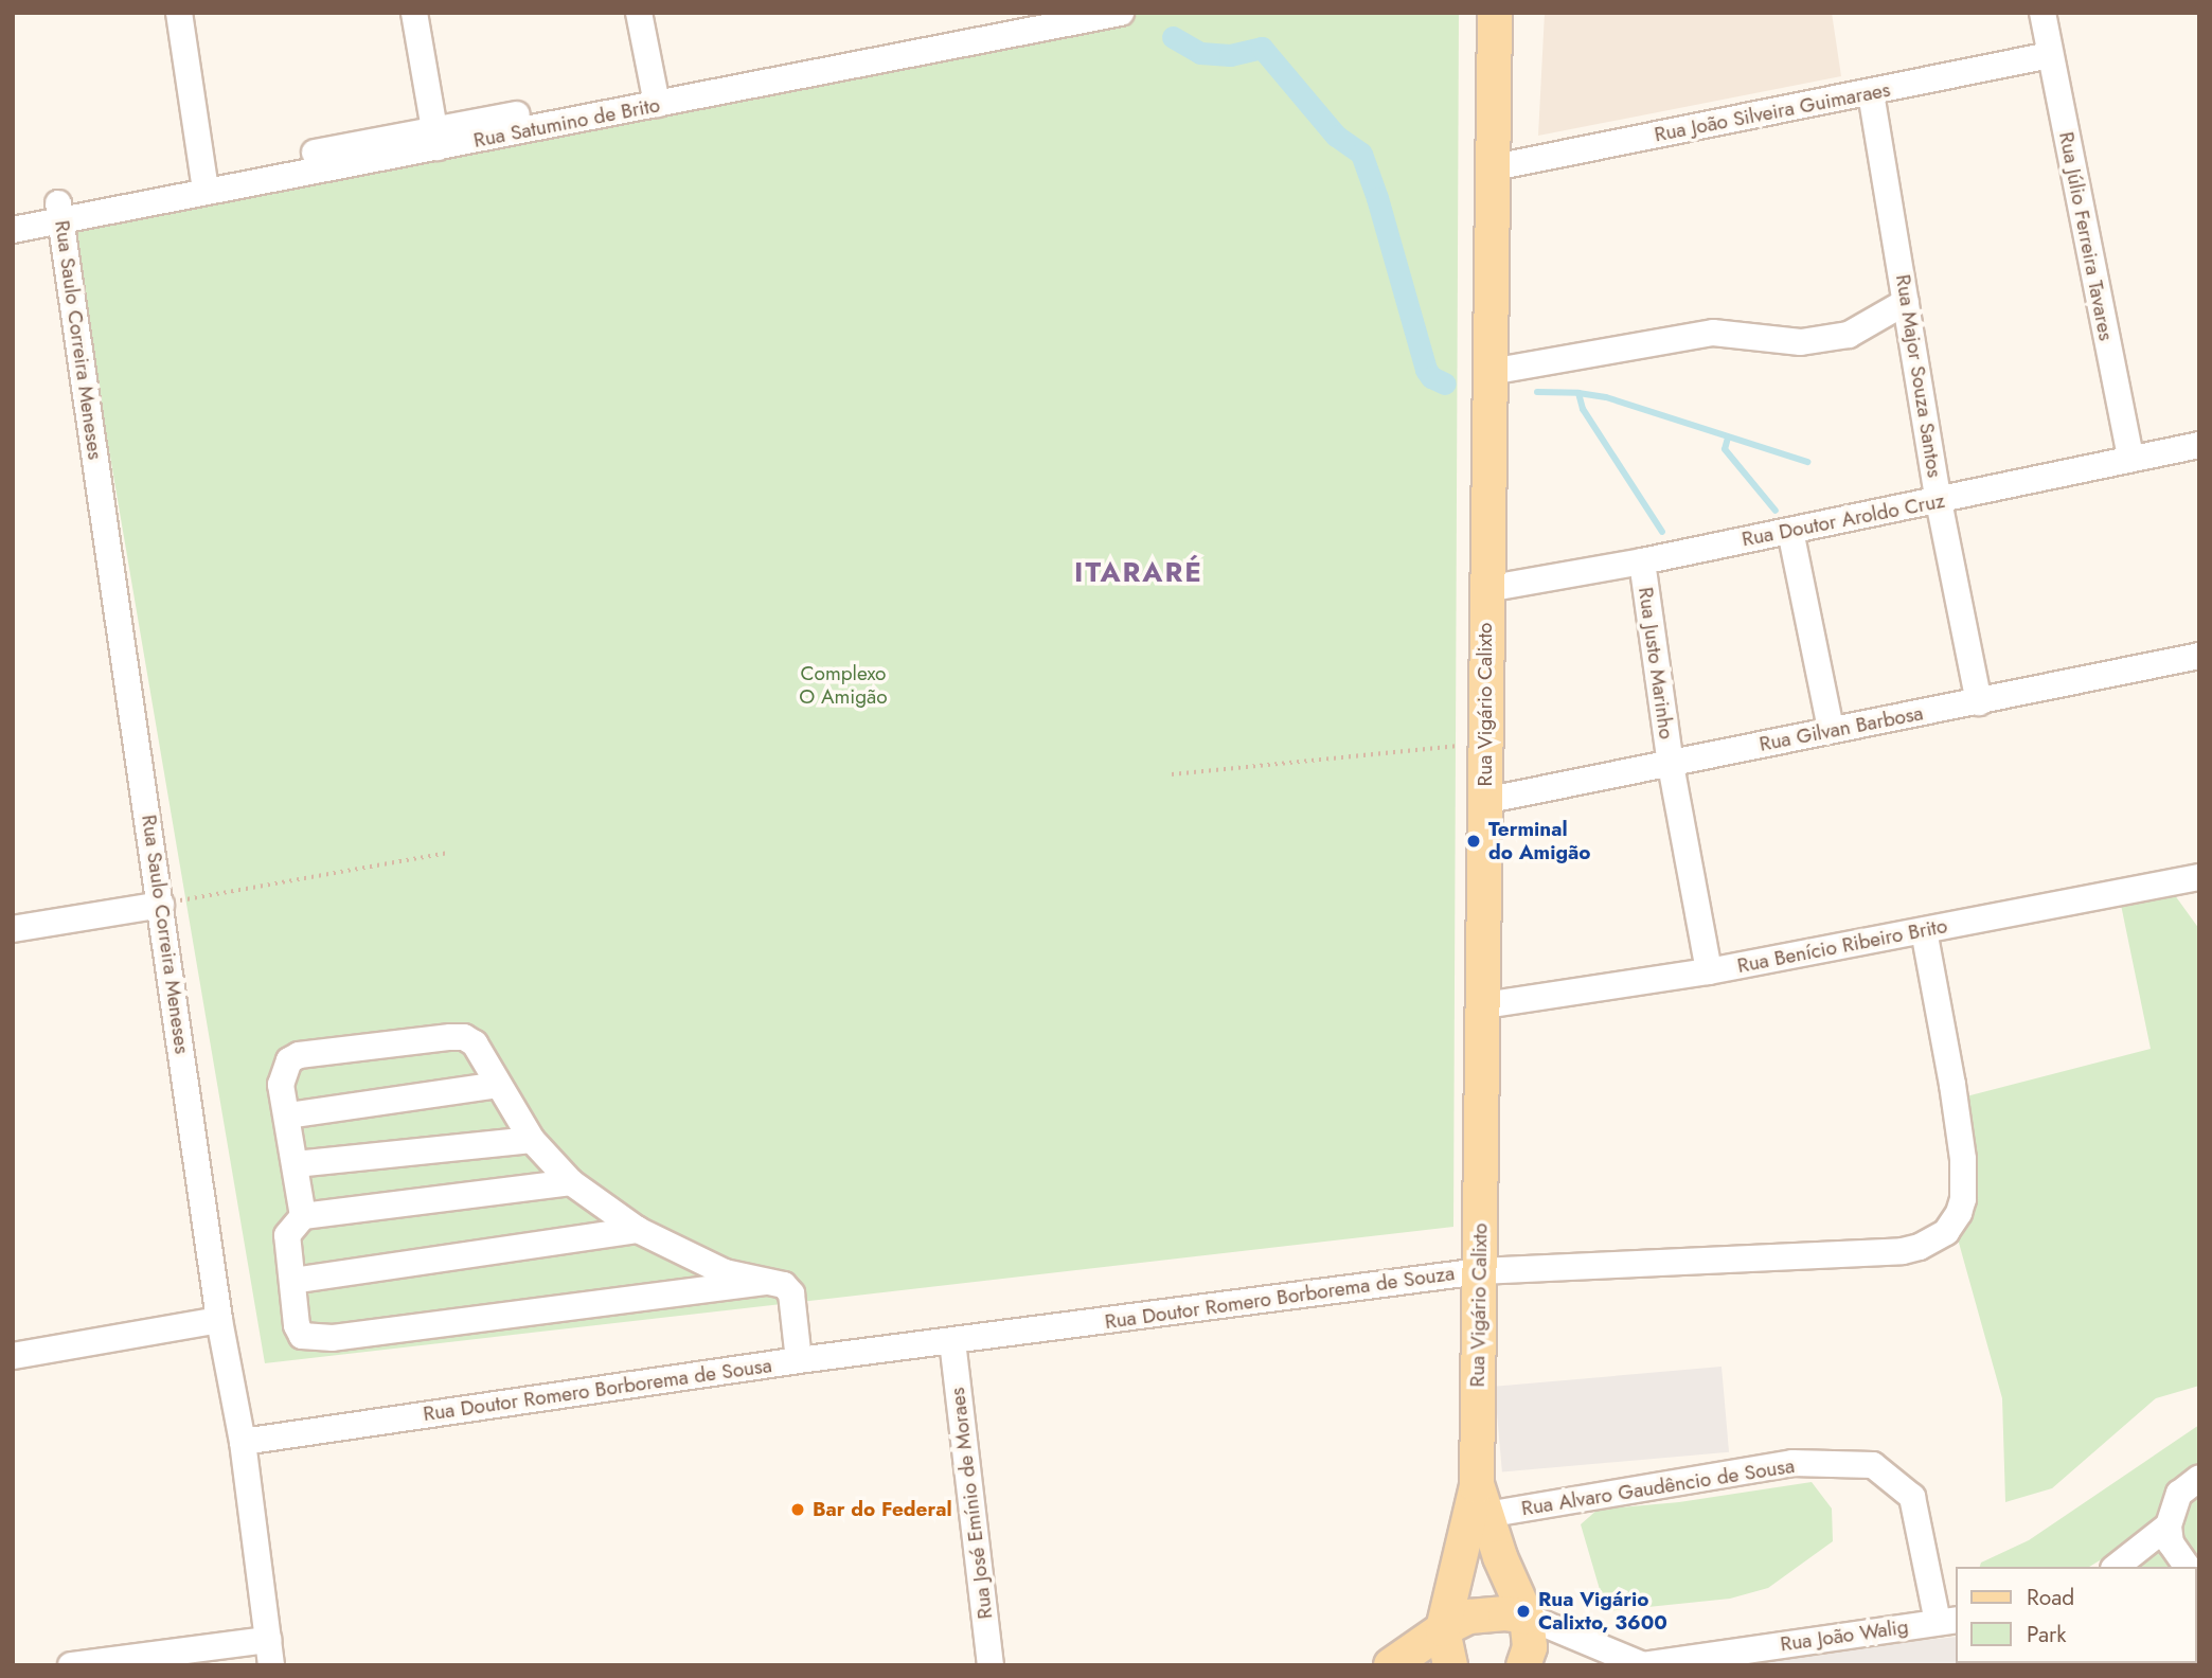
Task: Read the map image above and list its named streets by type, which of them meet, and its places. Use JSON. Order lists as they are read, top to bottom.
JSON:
{
  "streets": {
    "main road": ["Rua Vigário Calixto"],
    "street": [
      "Rua João Silveira Guimaraes",
      "Rua Satumino de Brito",
      "Rua Júlio Ferreira Tavares",
      "Rua Saulo Correira Meneses",
      "Rua Major Souza Santos",
      "Rua Doutor Aroldo Cruz",
      "Rua Justo Marinho",
      "Rua Gilvan Barbosa",
      "Rua Benício Ribeiro Brito",
      "Rua Doutor Romero Borborema de Souza",
      "Rua Doutor Romero Borborema de Sousa",
      "Rua Alvaro Gaudêncio de Sousa",
      "Rua José Emínio de Moraes",
      "Rua João Walig"
    ]
  },
  "crossings": [
    ["Rua João Silveira Guimaraes", "Rua Júlio Ferreira Tavares"],
    ["Rua João Silveira Guimaraes", "Rua Major Souza Santos"],
    ["Rua João Silveira Guimaraes", "Rua Vigário Calixto"],
    ["Rua Satumino de Brito", "Rua Saulo Correira Meneses"],
    ["Rua Júlio Ferreira Tavares", "Rua Doutor Aroldo Cruz"],
    ["Rua Saulo Correira Meneses", "Rua Doutor Romero Borborema de Sousa"],
    ["Rua Major Souza Santos", "Rua Doutor Aroldo Cruz"],
    ["Rua Major Souza Santos", "Rua Gilvan Barbosa"],
    ["Rua Doutor Aroldo Cruz", "Rua Justo Marinho"],
    ["Rua Doutor Aroldo Cruz", "Rua Vigário Calixto"],
    ["Rua Justo Marinho", "Rua Gilvan Barbosa"],
    ["Rua Justo Marinho", "Rua Benício Ribeiro Brito"],
    ["Rua Vigário Calixto", "Rua Gilvan Barbosa"],
    ["Rua Vigário Calixto", "Rua Benício Ribeiro Brito"],
    ["Rua Vigário Calixto", "Rua Doutor Romero Borborema de Souza"],
    ["Rua Vigário Calixto", "Rua Alvaro Gaudêncio de Sousa"],
    ["Rua Vigário Calixto", "Rua João Walig"],
    ["Rua Benício Ribeiro Brito", "Rua Doutor Romero Borborema de Souza"],
    ["Rua Doutor Romero Borborema de Souza", "Rua Doutor Romero Borborema de Sousa"],
    ["Rua Doutor Romero Borborema de Souza", "Rua José Emínio de Moraes"],
    ["Rua Doutor Romero Borborema de Sousa", "Rua José Emínio de Moraes"],
    ["Rua Alvaro Gaudêncio de Sousa", "Rua João Walig"]
  ],
  "districts": ["ITARARÉ"],
  "parks": ["Complexo O Amigão"],
  "places": ["Terminal do Amigão", "Bar do Federal", "Rua Vigário Calixto, 3600"],
  "legend": ["Road", "Park"]
}
